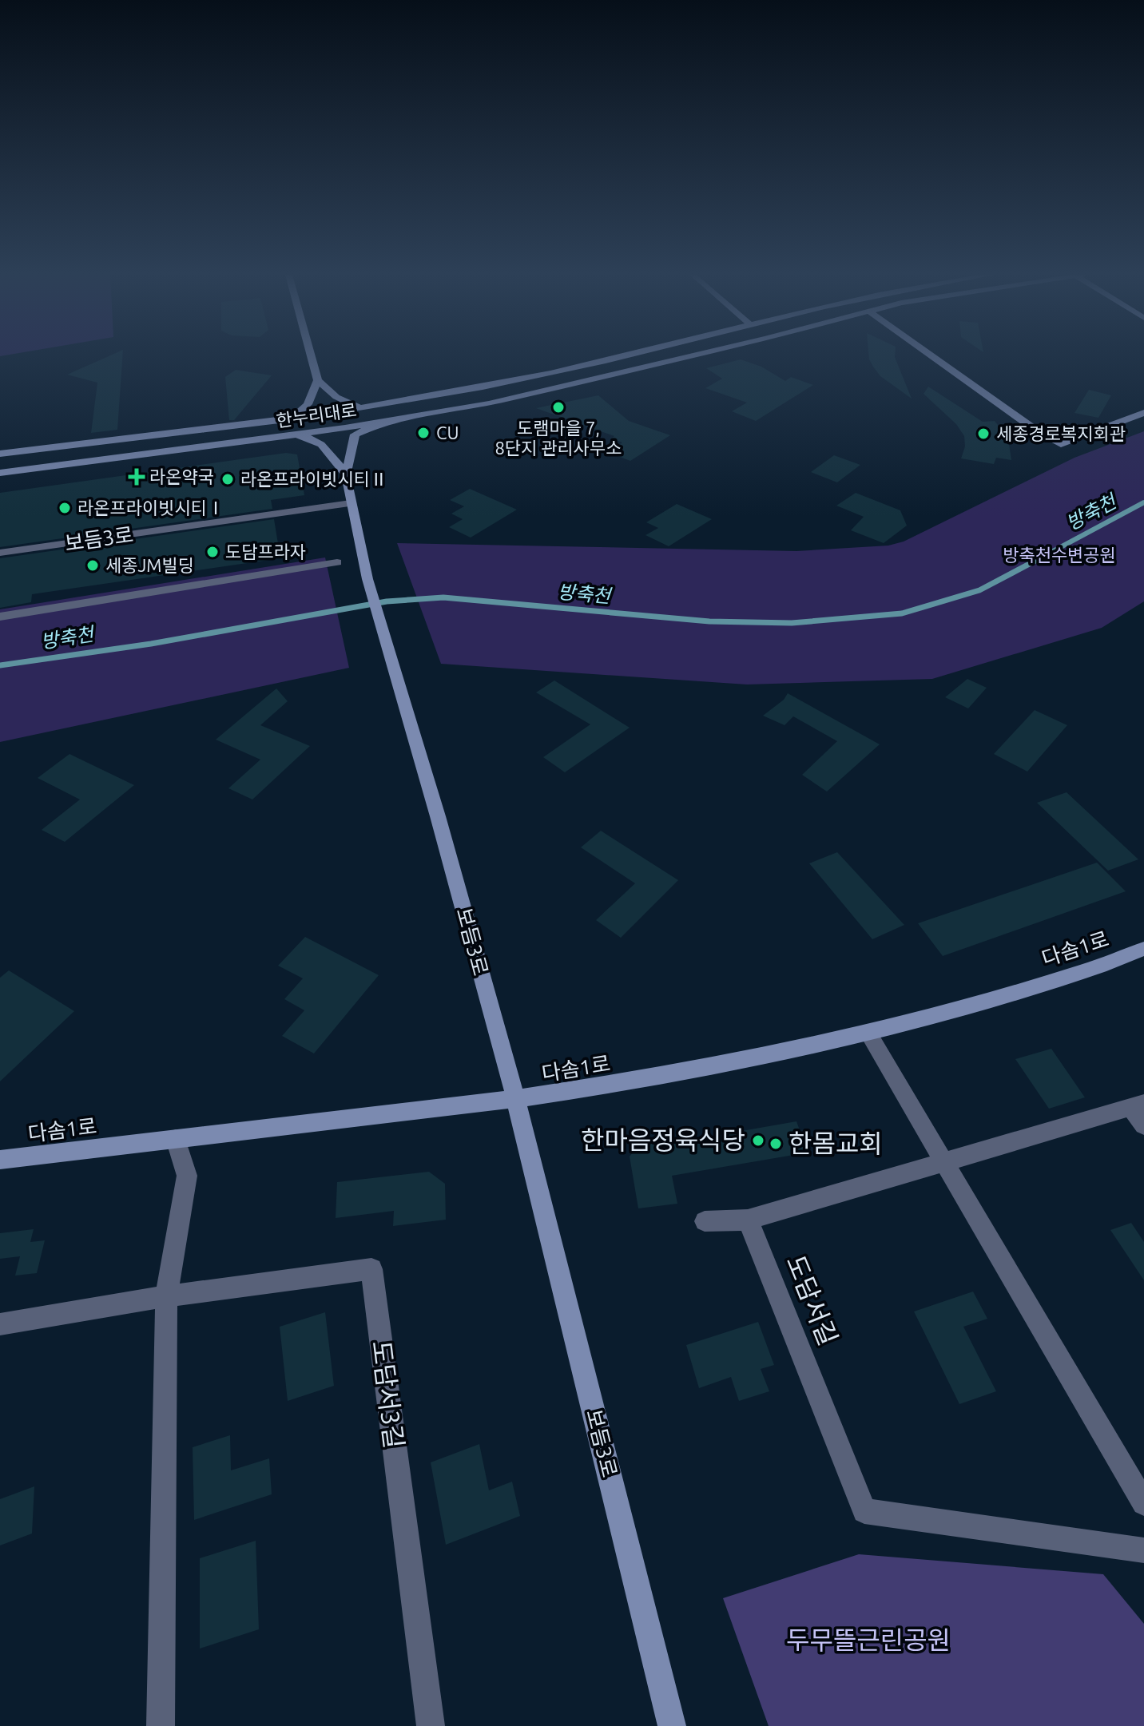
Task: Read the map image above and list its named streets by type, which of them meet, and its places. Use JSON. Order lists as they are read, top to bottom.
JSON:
{
  "streets": {
    "street": [
      "한누리대로",
      "보듬3로",
      "다솜1로",
      "도담서길",
      "도담서3길"
    ]
  },
  "crossings": [
    ["보듬3로", "다솜1로"]
  ],
  "water": ["방축천"],
  "parks": ["방축천수변공원", "두무뜰근린공원"],
  "places": {
    "other": [
      "도램마을 7, 8단지 관리사무소",
      "CU",
      "세종경로복지회관",
      "라온프라이빗시티Ⅱ",
      "라온프라이빗시티Ⅰ",
      "도담프라자",
      "세종JM빌딩",
      "한마음정육식당",
      "한몸교회"
    ],
    "health": ["라온약국"]
  }
}
